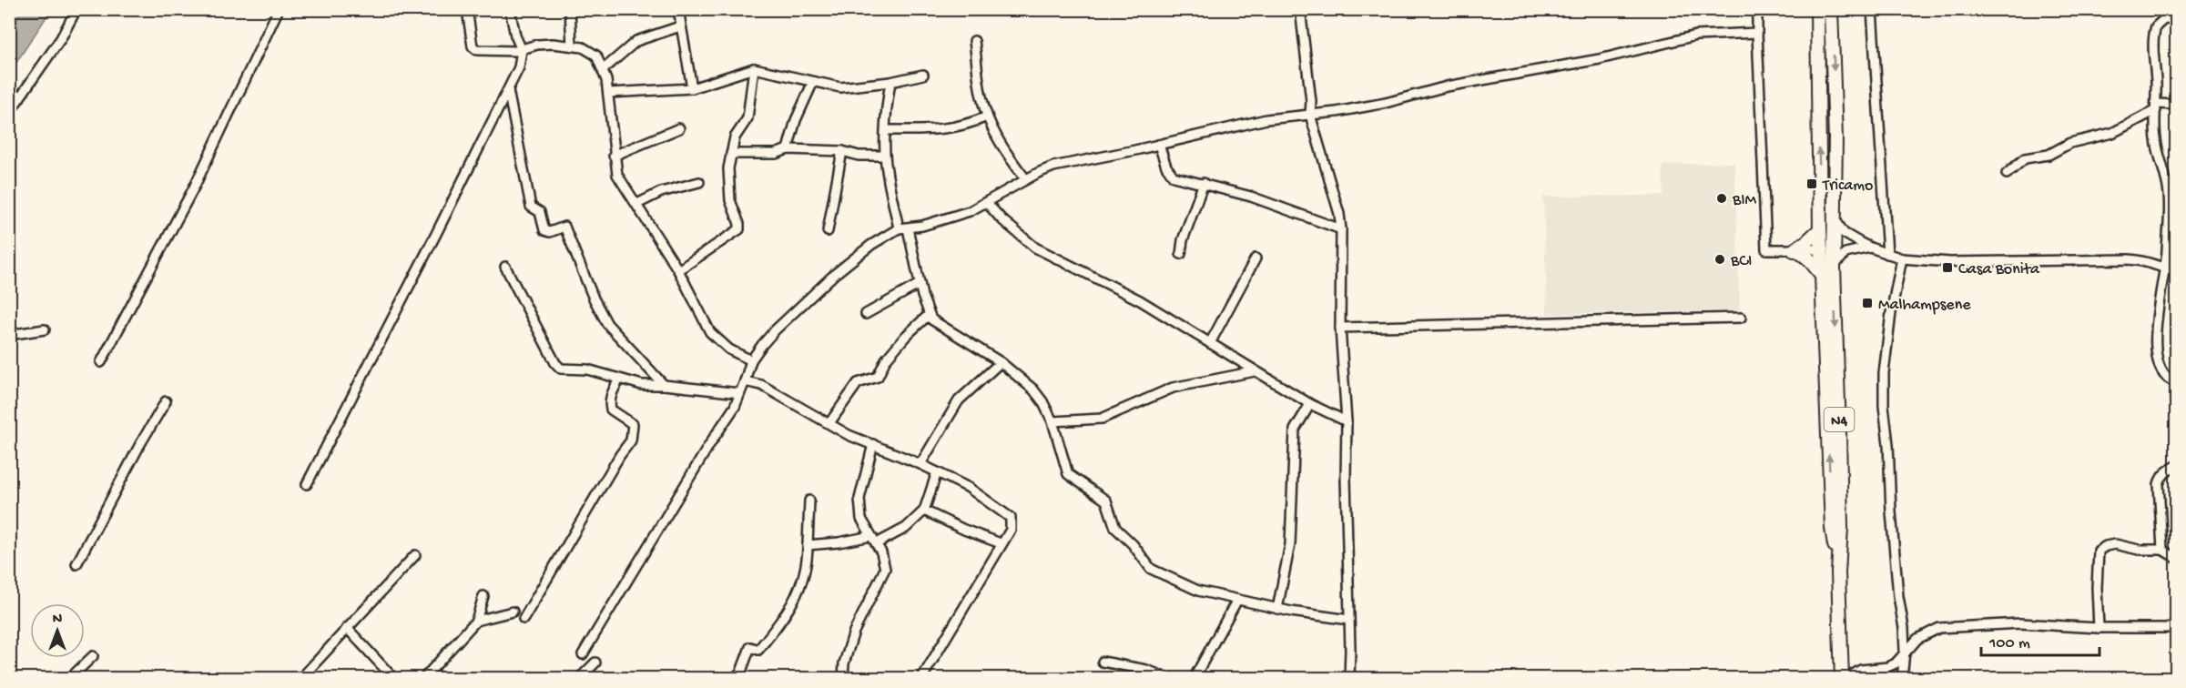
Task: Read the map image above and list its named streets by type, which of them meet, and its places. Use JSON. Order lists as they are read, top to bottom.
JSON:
{
  "streets": {
    "highway": ["N4"]
  },
  "places": {
    "transit": ["Tricamo", "Casa Bonita", "Malhampsene"],
    "other": ["BIM", "BCI"]
  },
  "scale_bar": "100 m",
  "north": "top"
}
